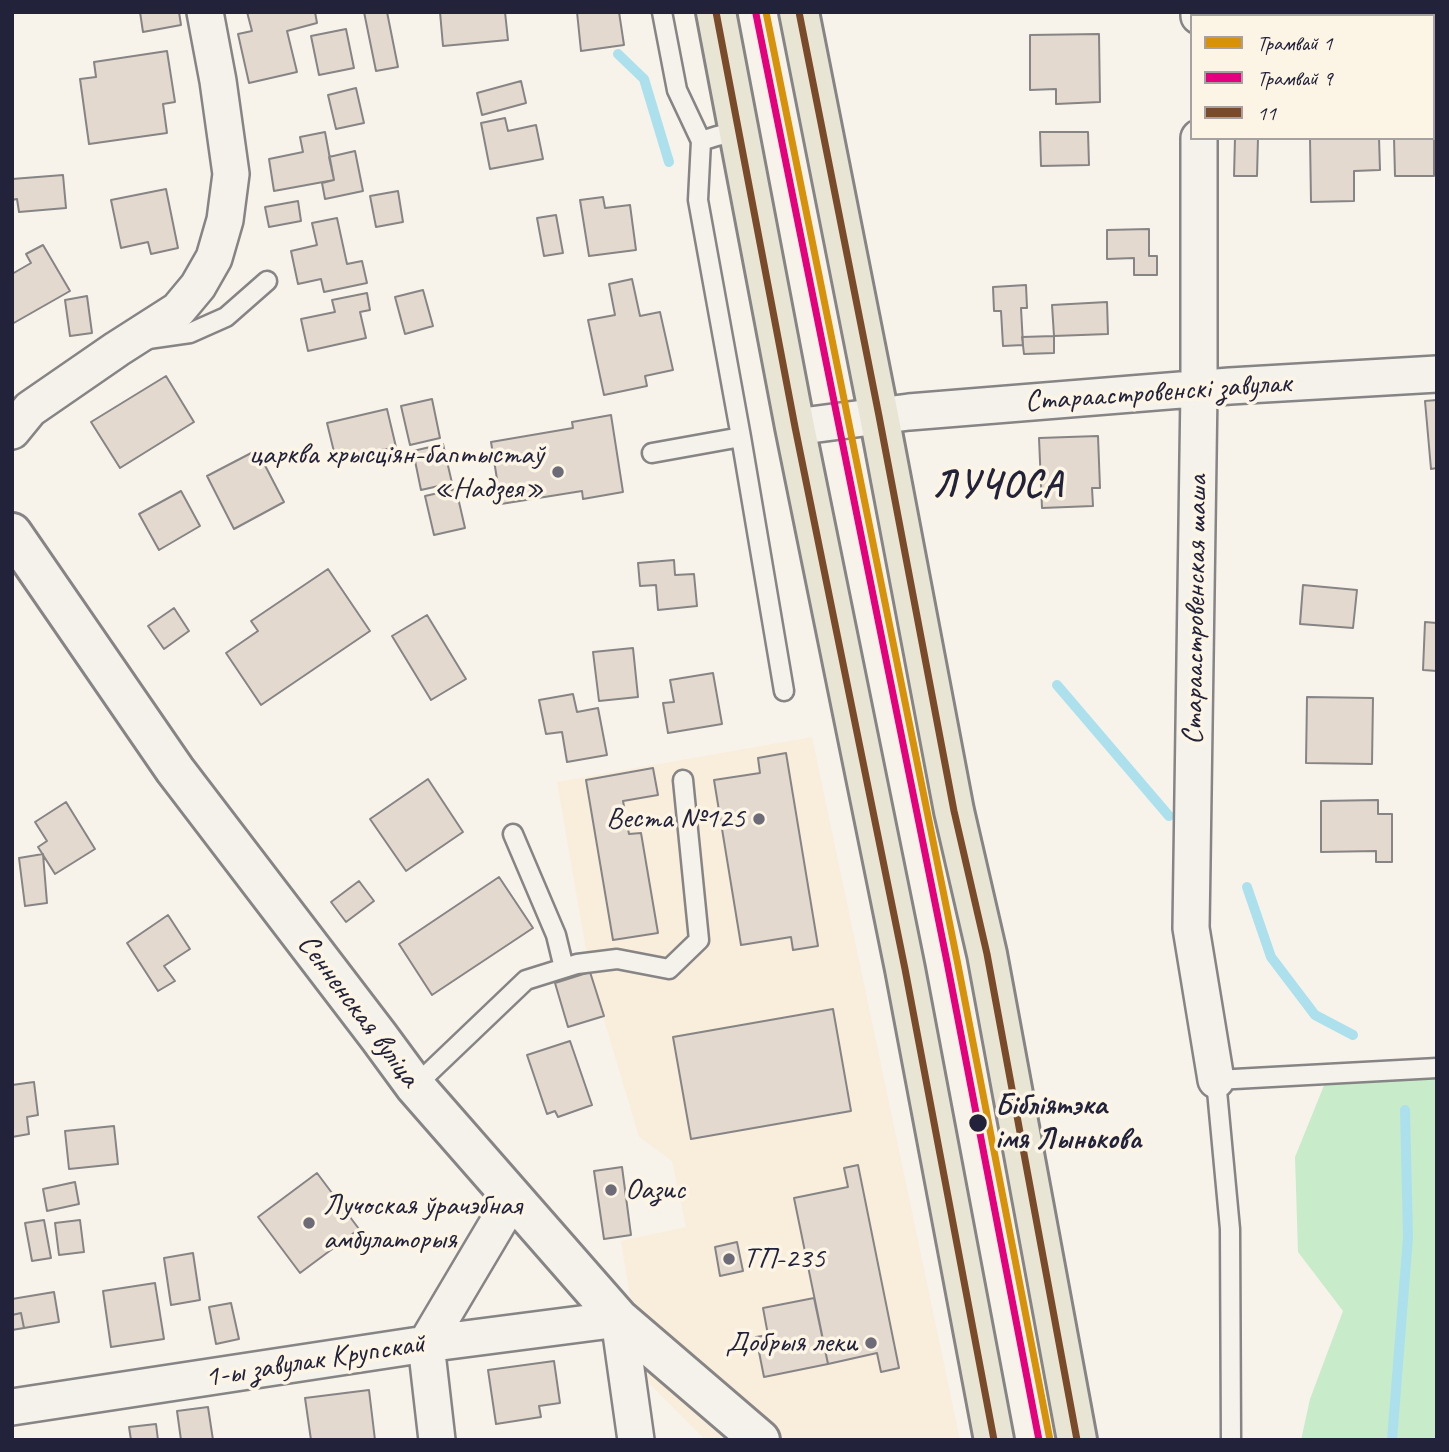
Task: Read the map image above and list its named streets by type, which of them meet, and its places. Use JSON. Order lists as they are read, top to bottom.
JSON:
{
  "streets": {
    "street": [
      "Стараастровенскі завулак",
      "Стараастровенская шаша",
      "Сенненская вуліца",
      "1-ы завулак Крупскай"
    ]
  },
  "crossings": [
    ["Стараастровенскі завулак", "Стараастровенская шаша"],
    ["Сенненская вуліца", "1-ы завулак Крупскай"]
  ],
  "districts": ["ЛУЧОСА"],
  "places": [
    "царква хрысціян-баптыстаў «Надзея»",
    "Веста №125",
    "Бібліятэка імя Лынькова",
    "Оазис",
    "Лучоская ўрачэбная амбулаторыя",
    "ТП-235",
    "Добрыя леки"
  ],
  "lines": ["tram line 1", "transit line 11", "tram line 9"],
  "legend": ["Трамвай 1", "Трамвай 9", "11"]
}
